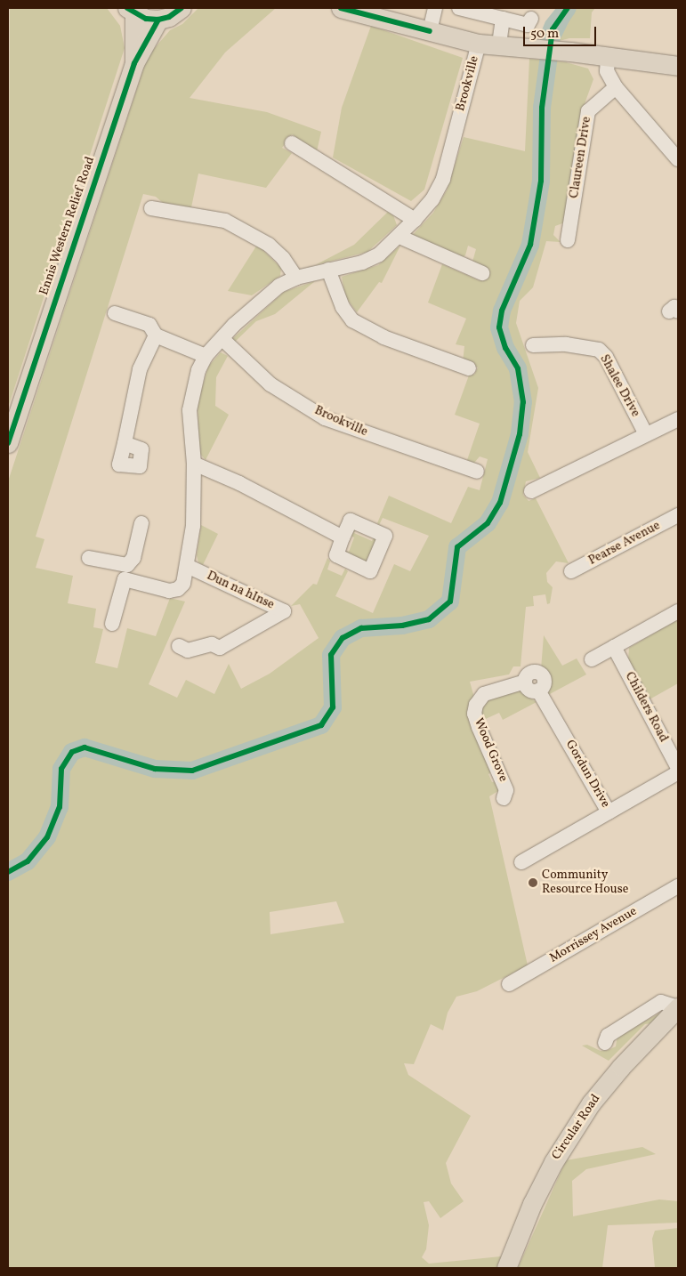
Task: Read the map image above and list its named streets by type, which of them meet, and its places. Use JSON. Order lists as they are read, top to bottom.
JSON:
{
  "streets": {
    "main road": ["Ennis Western Relief Road", "Circular Road"],
    "street": [
      "Brookville",
      "Claureen Drive",
      "Shalee Drive",
      "Pearse Avenue",
      "Dun na hInse",
      "Childers Road",
      "Wood Grove",
      "Gordun Drive",
      "Morrissey Avenue"
    ]
  },
  "crossings": [
    ["Wood Grove", "Gordun Drive"]
  ],
  "places": ["Community Resource House"],
  "scale_bar": "50 m"
}
